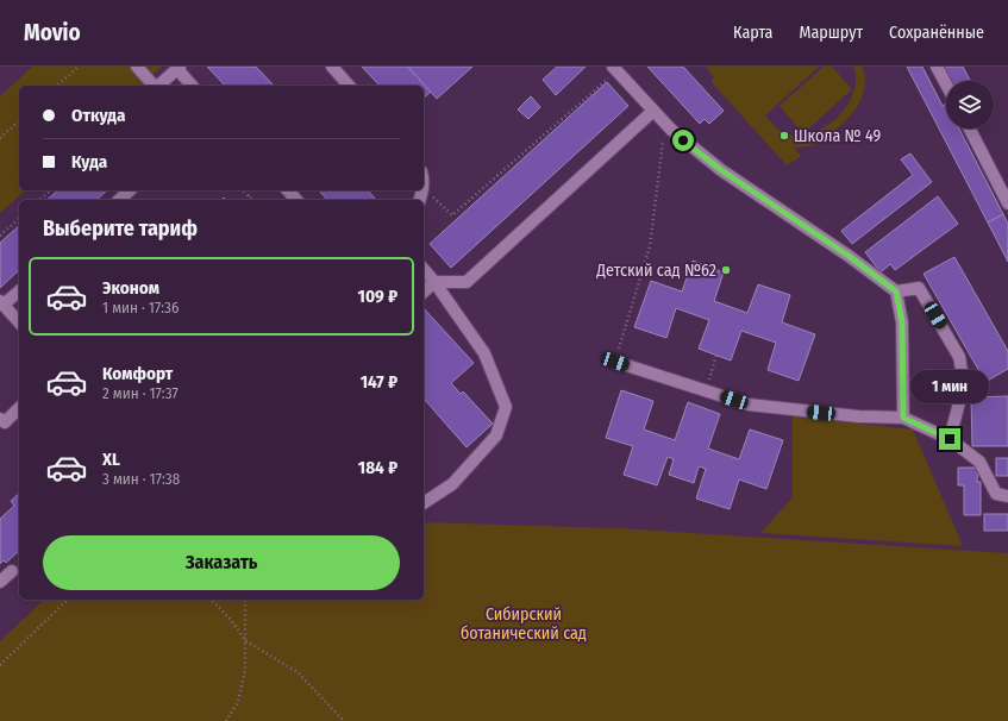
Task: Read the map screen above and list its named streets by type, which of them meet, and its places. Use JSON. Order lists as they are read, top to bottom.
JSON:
{
  "parks": ["Сибирский ботанический сад"],
  "places": ["Школа № 49", "Детский сад №62"],
  "page": {
    "header": "Movio",
    "nav": ["Карта", "Маршрут", "Сохранённые"],
    "banner": ["Откуда", "Куда"],
    "heading": "Выберите тариф",
    "list": [
      {
        "name": "Эконом",
        "note": "1 мин · 17:36",
        "value": "109 ₽"
      },
      {
        "name": "Комфорт",
        "note": "2 мин · 17:37",
        "value": "147 ₽"
      },
      {
        "name": "XL",
        "note": "3 мин · 17:38",
        "value": "184 ₽"
      }
    ],
    "bubble": "1 мин",
    "buttons": "Заказать"
  }
}
